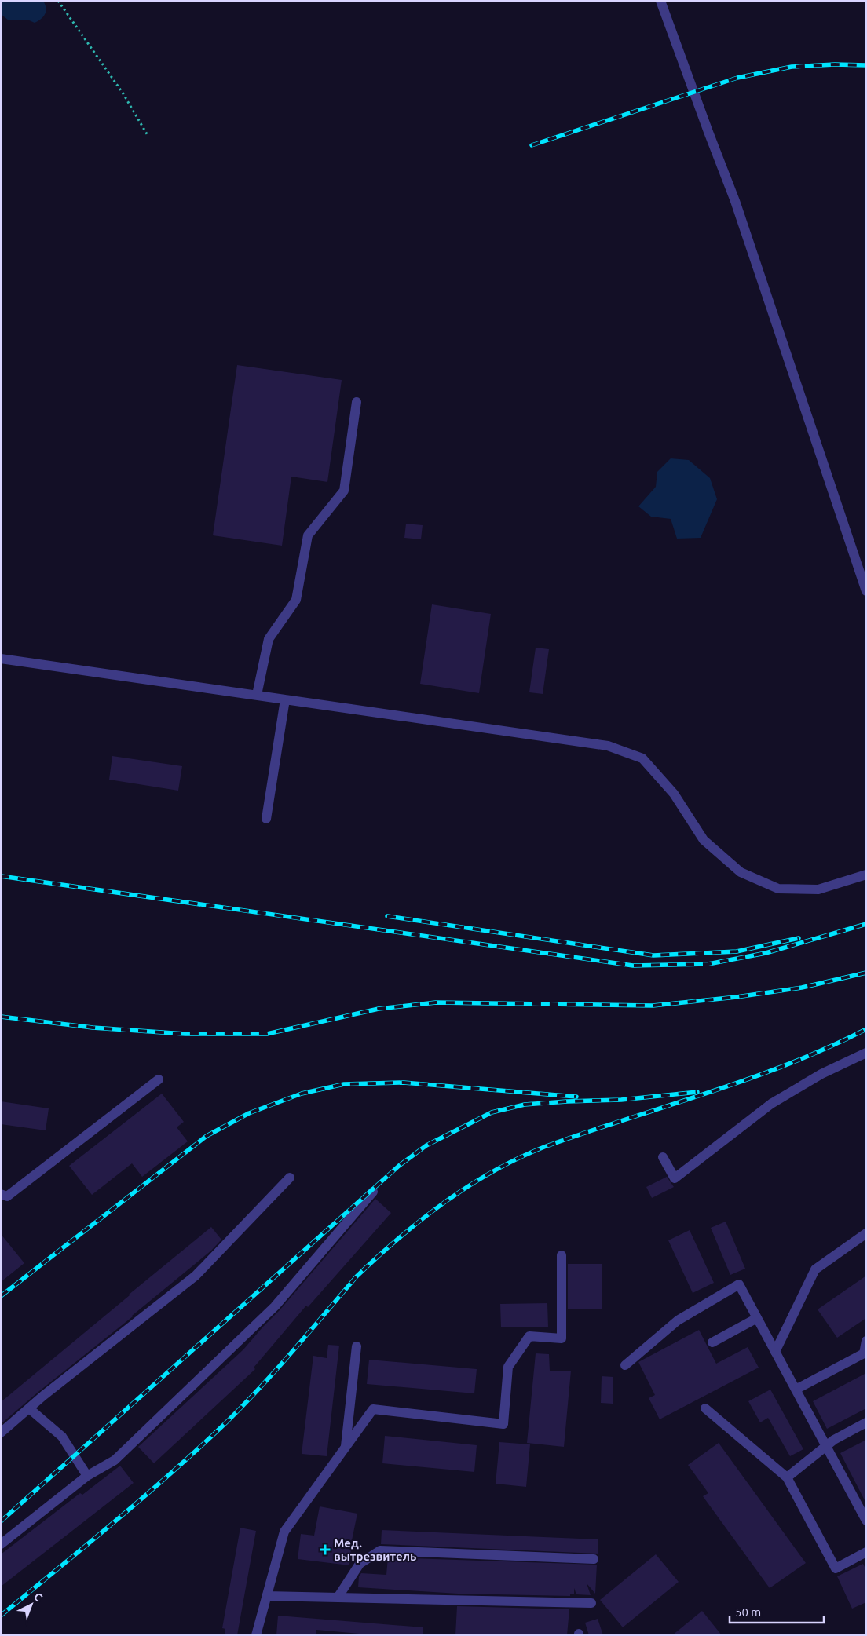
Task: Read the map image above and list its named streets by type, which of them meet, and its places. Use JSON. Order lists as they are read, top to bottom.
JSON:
{
  "places": {
    "health": ["Мед. вытрезвитель"]
  },
  "scale_bar": "50 m",
  "north": "top right"
}
